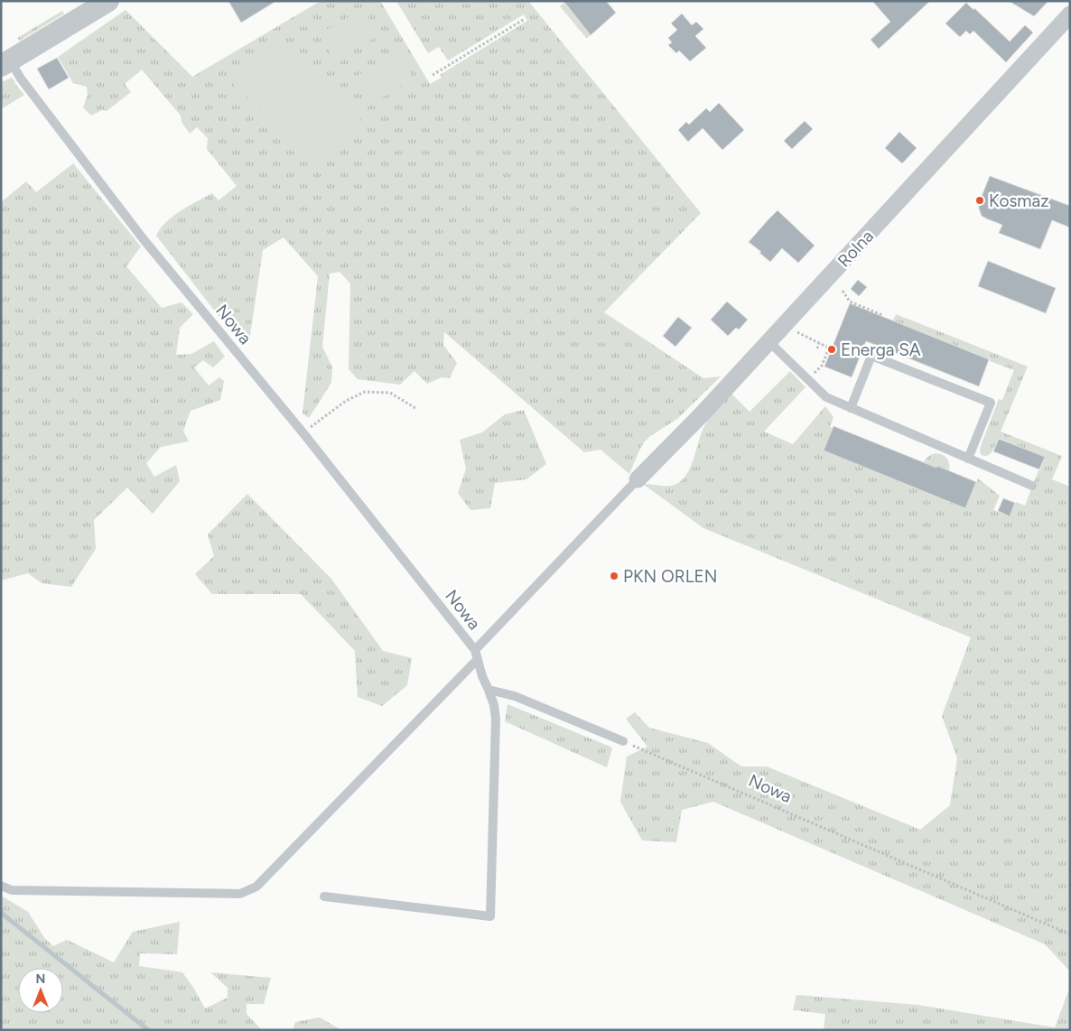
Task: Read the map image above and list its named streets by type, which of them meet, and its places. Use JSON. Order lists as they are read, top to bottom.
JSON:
{
  "streets": {
    "street": ["Rolna"],
    "lane": ["Nowa"]
  },
  "places": ["Kosmaz", "Energa SA", "PKN ORLEN"],
  "north": "top"
}
